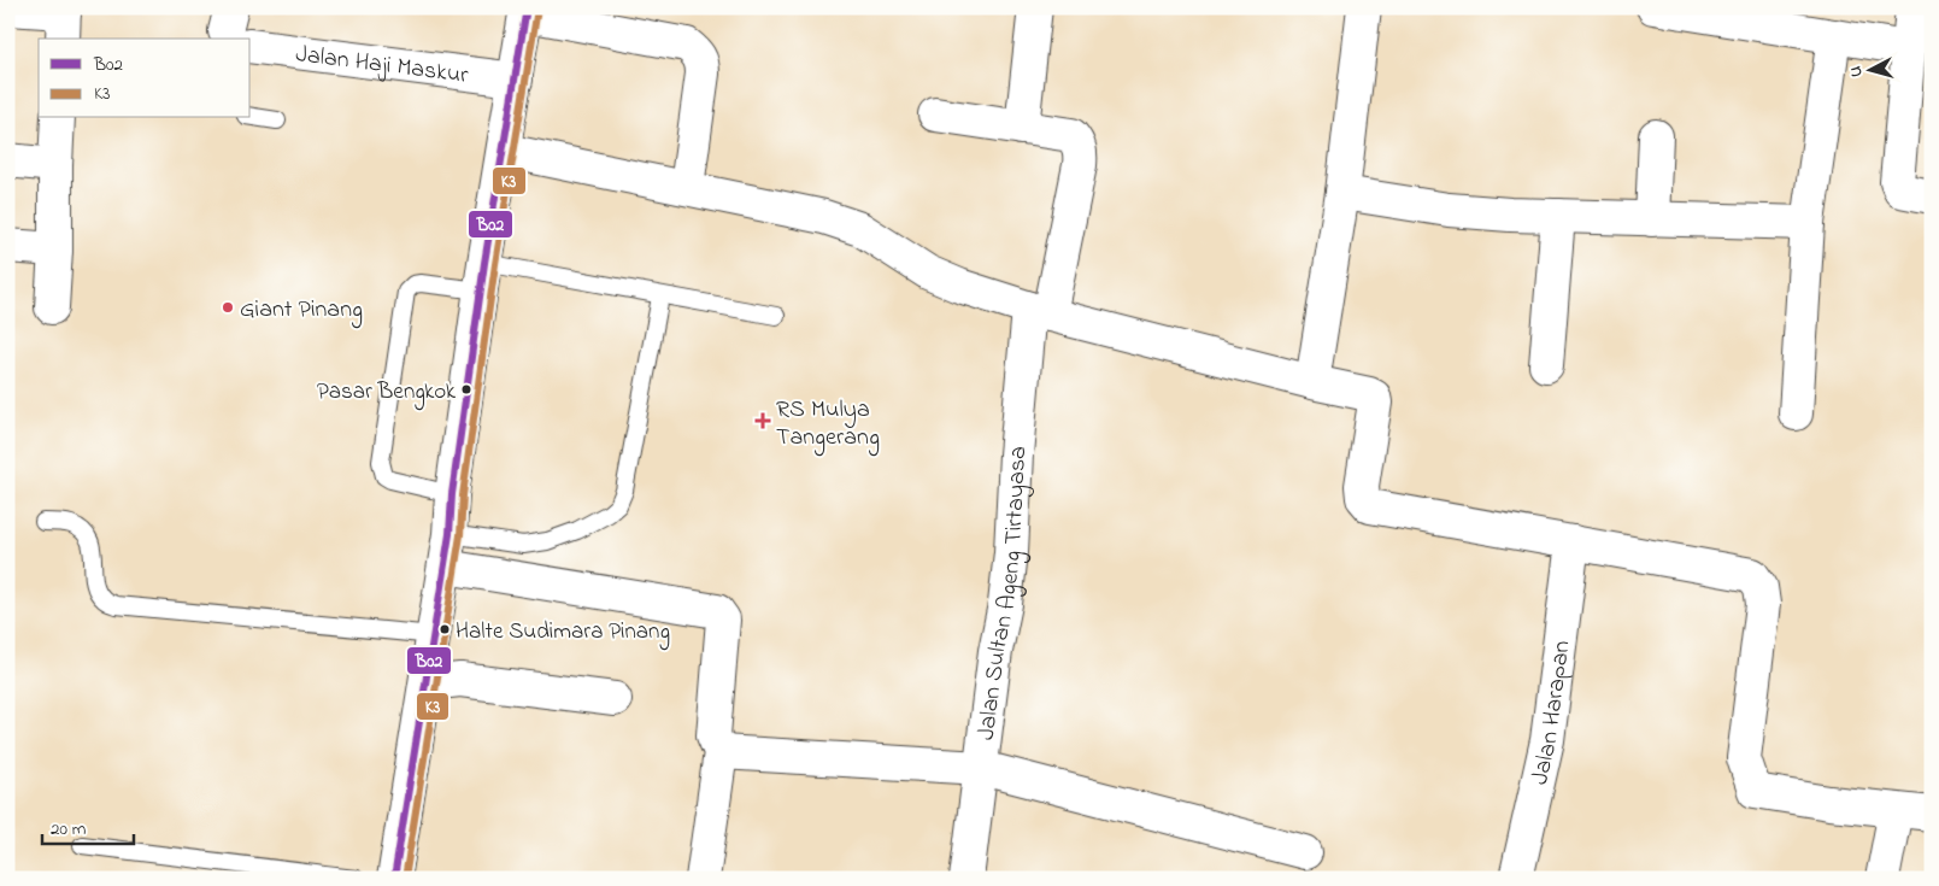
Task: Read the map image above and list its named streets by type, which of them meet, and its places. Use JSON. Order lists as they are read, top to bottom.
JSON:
{
  "streets": {
    "street": ["Jalan Haji Maskur", "Jalan Sultan Ageng Tirtayasa", "Jalan Harapan"]
  },
  "places": {
    "other": ["Giant Pinang", "Pasar Bengkok", "Halte Sudimara Pinang"],
    "health": ["RS Mulya Tangerang"]
  },
  "lines": ["transit line B02", "transit line K3"],
  "legend": ["B02", "K3"],
  "scale_bar": "20 m",
  "north": "left"
}
